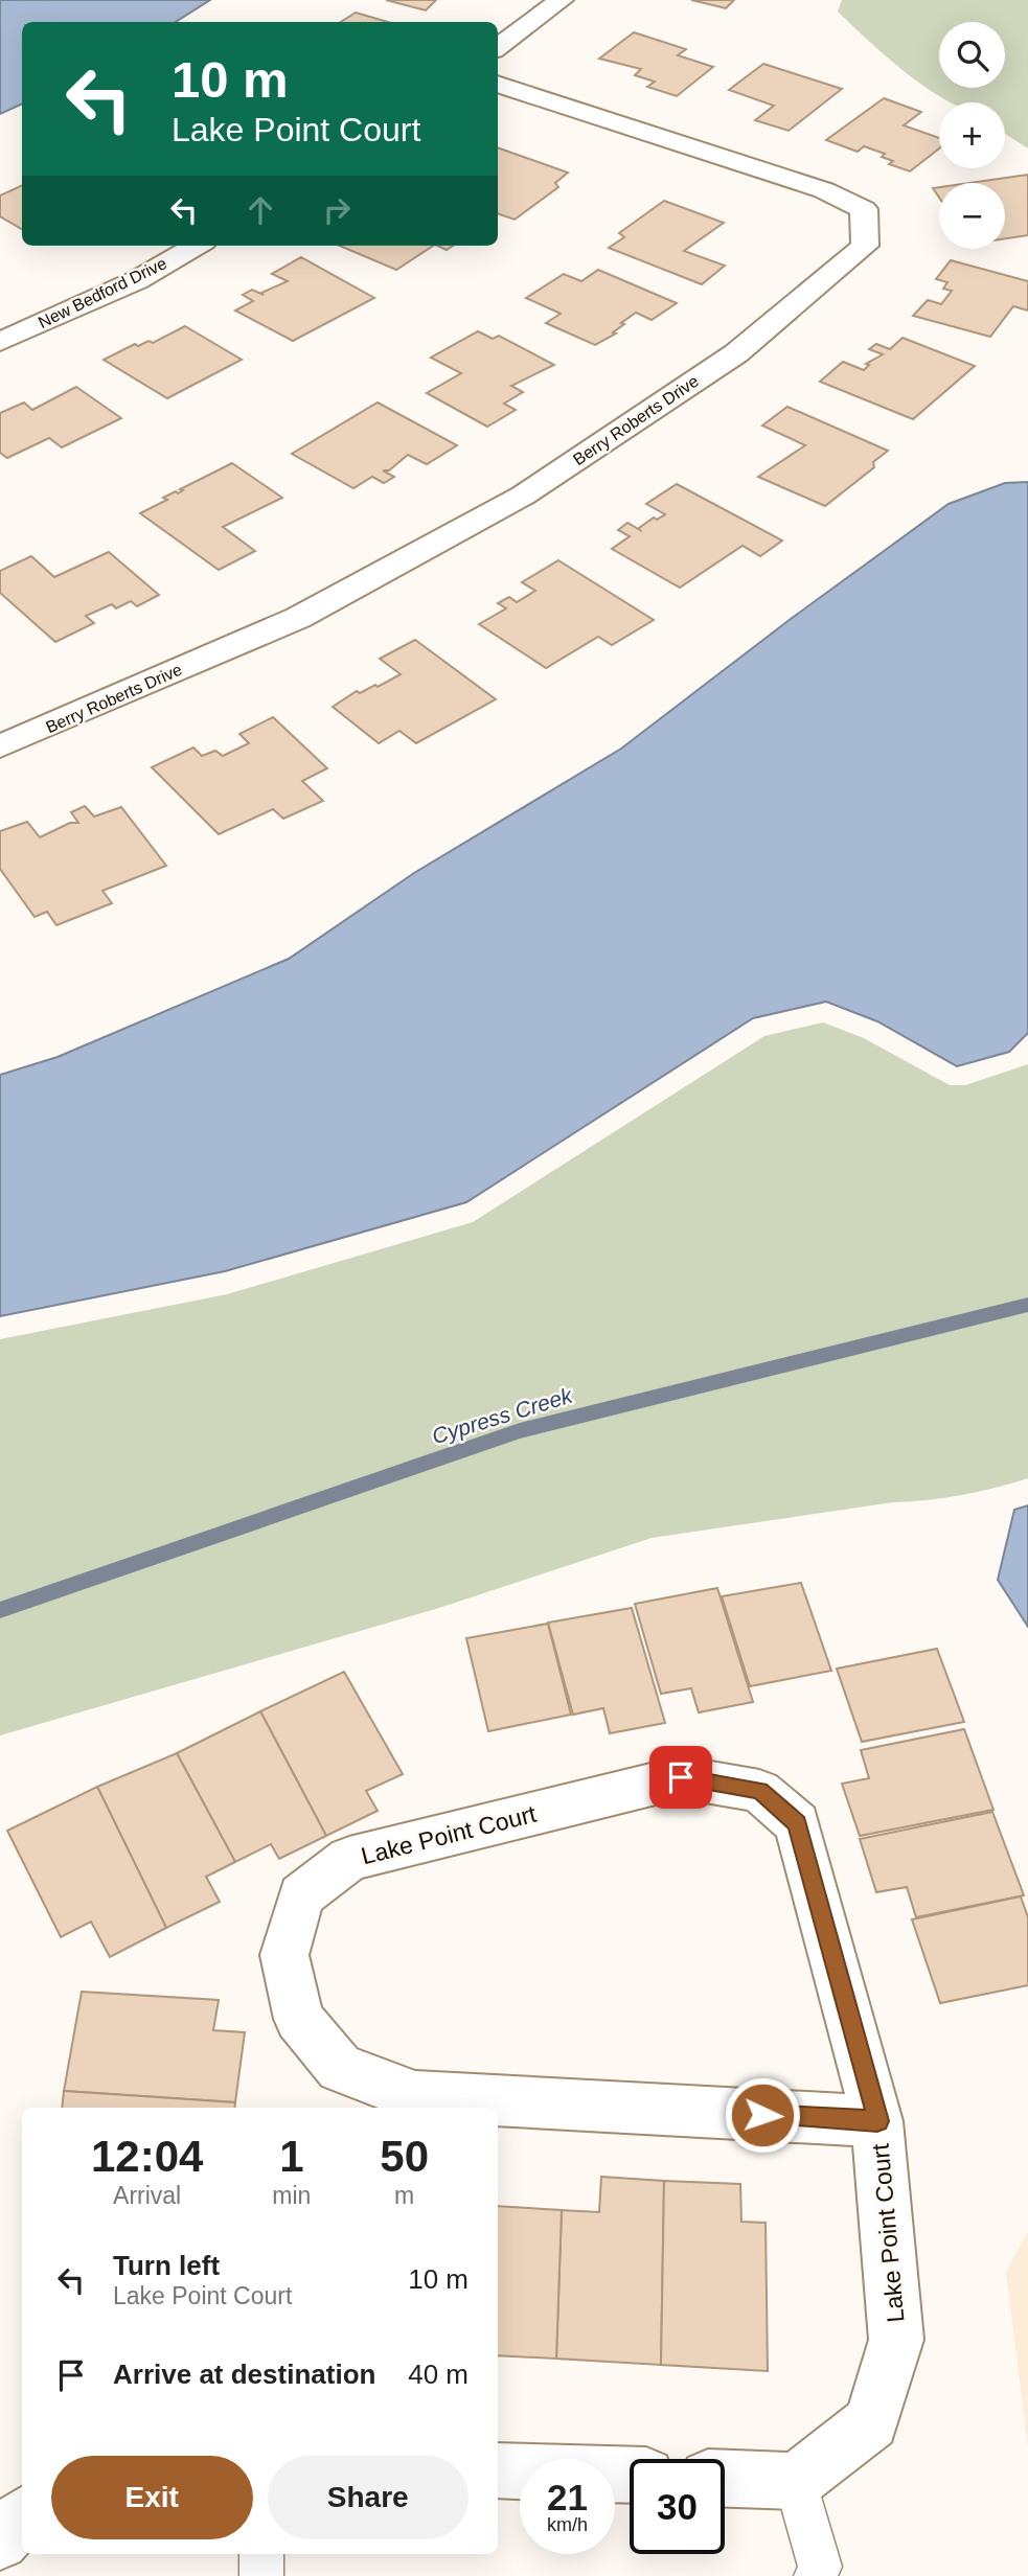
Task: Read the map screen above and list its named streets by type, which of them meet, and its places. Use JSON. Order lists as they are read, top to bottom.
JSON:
{
  "streets": {
    "street": ["New Bedford Drive", "Berry Roberts Drive", "Lake Point Court"]
  },
  "water": ["Cypress Creek"],
  "page": {
    "map_buttons": ["+", "−"],
    "turn": ["10 m", "Lake Point Court"],
    "eta": [
      "12:04",
      "Arrival",
      "1",
      "min",
      "50",
      "m"
    ],
    "list": [
      {
        "name": "Turn left",
        "note": "Lake Point Court",
        "value": "10 m"
      },
      {
        "name": "Arrive at destination",
        "value": "40 m"
      }
    ],
    "buttons": ["Exit", "Share"],
    "speed": "21 km/h",
    "limit": "30"
  }
}
